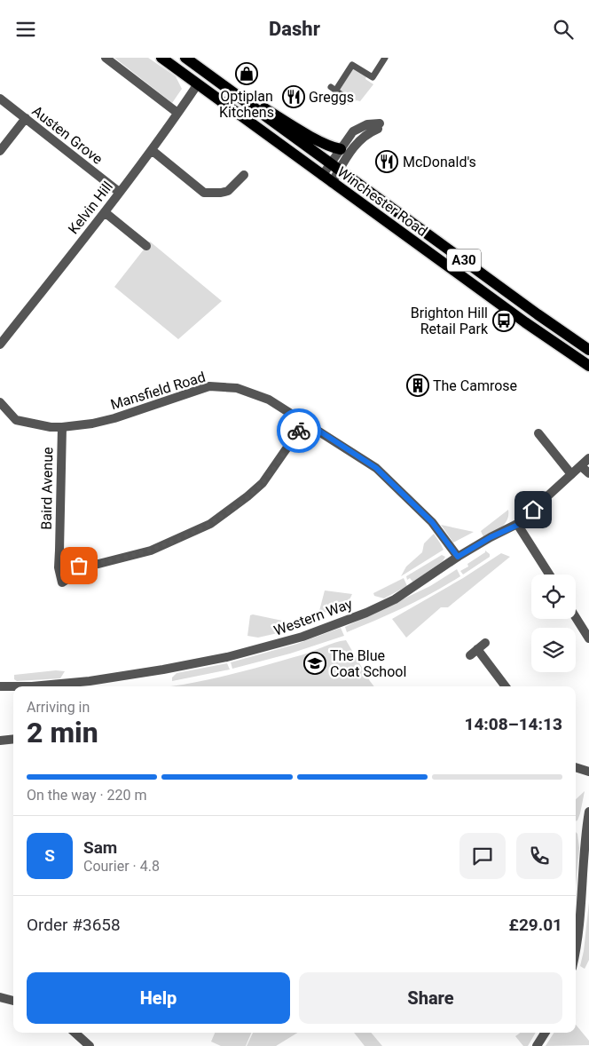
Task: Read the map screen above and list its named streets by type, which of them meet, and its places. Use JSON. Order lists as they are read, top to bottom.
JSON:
{
  "streets": {
    "main road": ["Winchester Road", "A30"],
    "street": [
      "Austen Grove",
      "Kelvin Hill",
      "Mansfield Road",
      "Baird Avenue",
      "Western Way"
    ]
  },
  "crossings": [
    ["Austen Grove", "Kelvin Hill"],
    ["Winchester Road", "Kelvin Hill"],
    ["Mansfield Road", "Baird Avenue"],
    ["Mansfield Road", "Western Way"]
  ],
  "places": {
    "shop": ["Optiplan Kitchens"],
    "restaurant": ["Greggs", "McDonald's"],
    "bus stop": ["Brighton Hill Retail Park"],
    "building": ["The Camrose"],
    "school or university": ["The Blue Coat School"]
  },
  "page": {
    "header": "Dashr",
    "heading": ["2 min", "Arriving in", "14:08–14:13"],
    "panel": [
      "Sam",
      "Courier · 4.8",
      "Order #3658",
      "£29.01"
    ],
    "bar": "On the way · 220 m",
    "round": "S",
    "buttons": ["Help", "Share"]
  }
}
